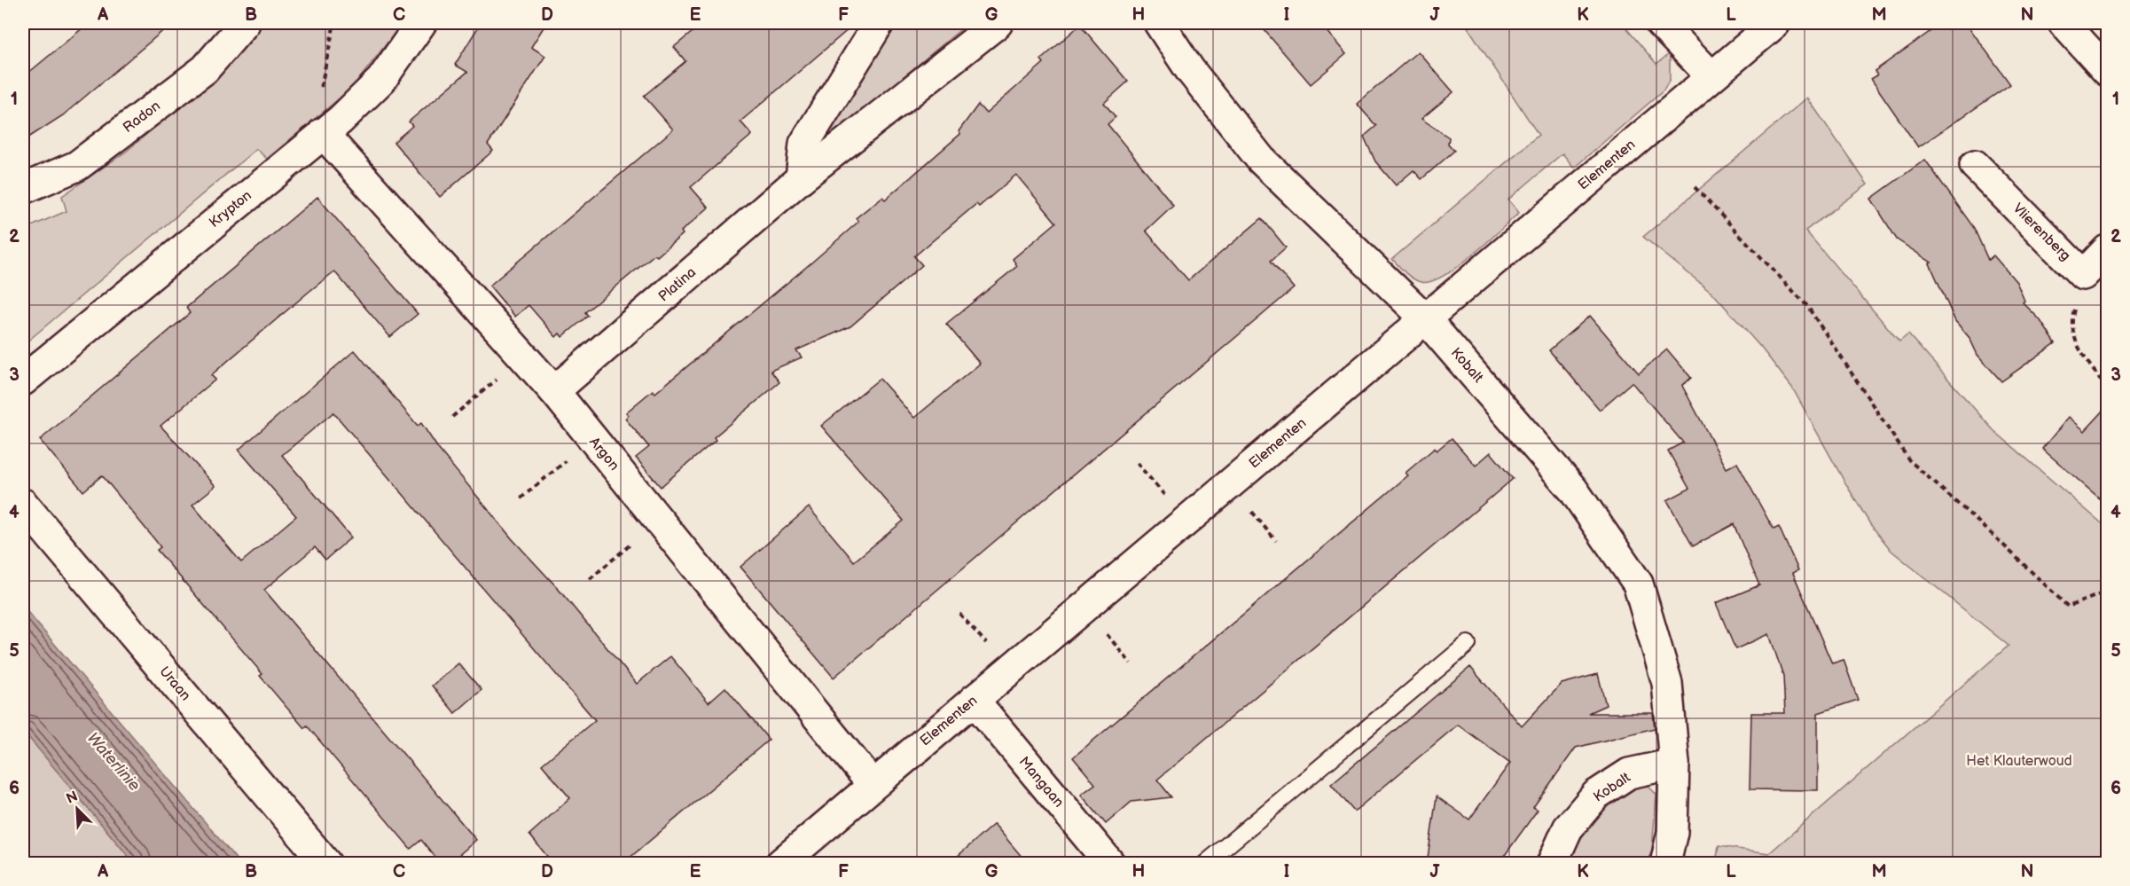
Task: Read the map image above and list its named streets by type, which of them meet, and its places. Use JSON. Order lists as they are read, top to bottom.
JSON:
{
  "streets": {
    "street": [
      "Radon",
      "Elementen",
      "Krypton",
      "Vlierenberg",
      "Platina",
      "Kobalt",
      "Argon",
      "Uraan",
      "Mangaan"
    ]
  },
  "crossings": [
    ["Elementen", "Kobalt"],
    ["Elementen", "Argon"],
    ["Elementen", "Mangaan"],
    ["Krypton", "Argon"],
    ["Platina", "Argon"]
  ],
  "water": ["Waterlinie"],
  "parks": ["Het Klauterwoud"],
  "north": "top left",
  "grid": {
    "columns": [
      "A",
      "B",
      "C",
      "D",
      "E",
      "F",
      "G",
      "H",
      "I",
      "J",
      "K",
      "L",
      "M",
      "N"
    ],
    "rows": [
      "1",
      "2",
      "3",
      "4",
      "5",
      "6"
    ]
  }
}
